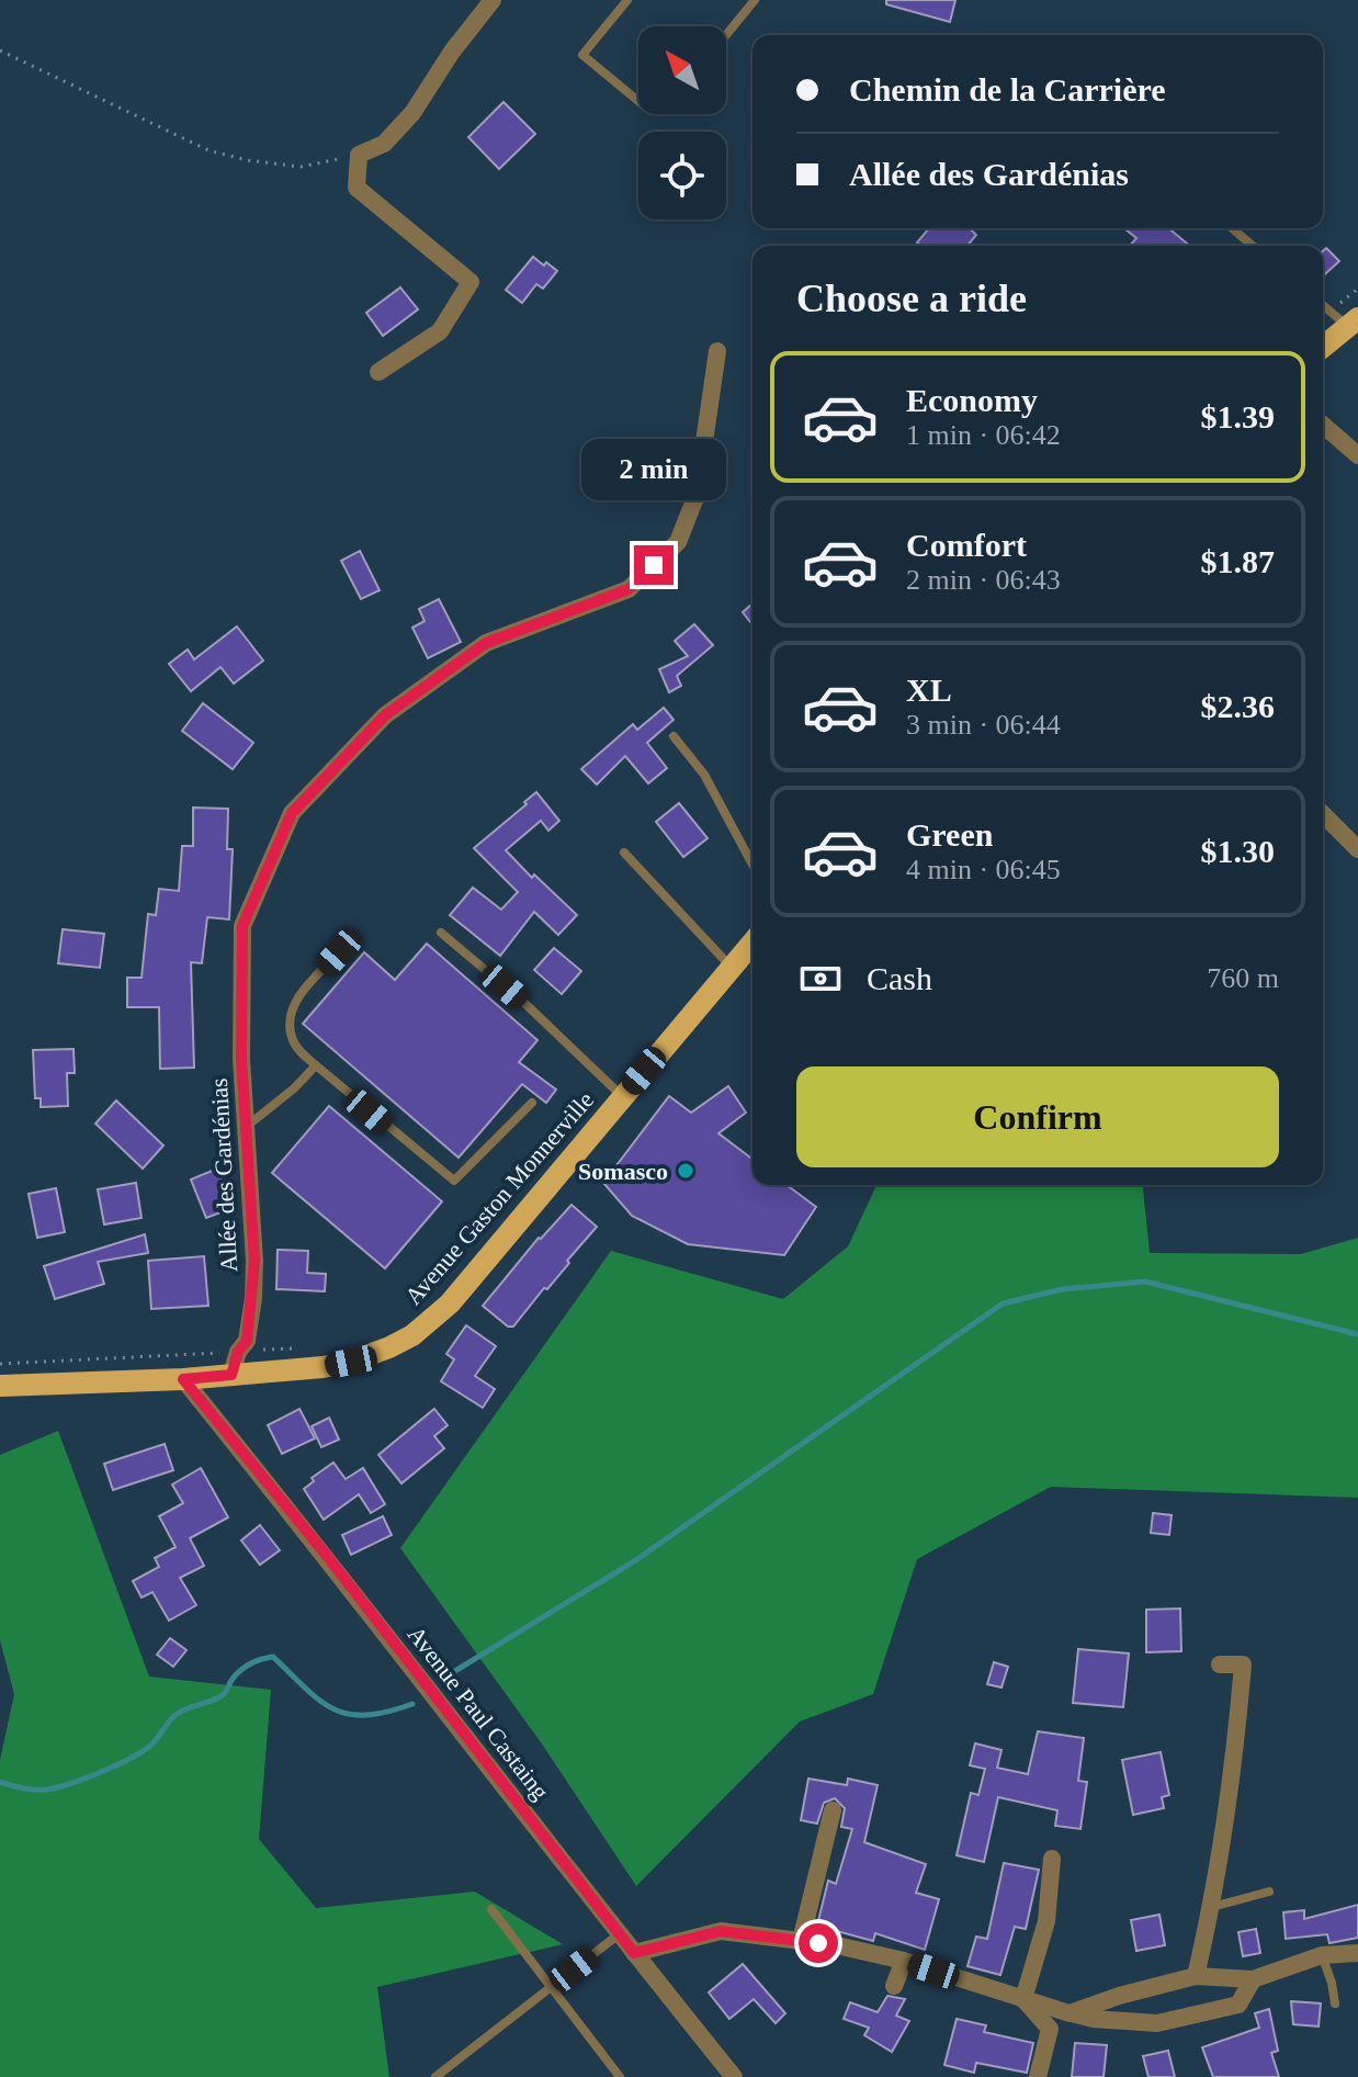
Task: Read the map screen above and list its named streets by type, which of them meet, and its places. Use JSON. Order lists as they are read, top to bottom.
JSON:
{
  "streets": {
    "main road": ["Avenue Gaston Monnerville"],
    "street": ["Allée des Gardénias", "Avenue Paul Castaing"]
  },
  "crossings": [
    ["Allée des Gardénias", "Avenue Gaston Monnerville"],
    ["Avenue Gaston Monnerville", "Avenue Paul Castaing"]
  ],
  "places": ["Somasco"],
  "north": "top left",
  "page": {
    "banner": ["Chemin de la Carrière", "Allée des Gardénias"],
    "heading": "Choose a ride",
    "list": [
      {
        "name": "Economy",
        "note": "1 min · 06:42",
        "value": "$1.39"
      },
      {
        "name": "Comfort",
        "note": "2 min · 06:43",
        "value": "$1.87"
      },
      {
        "name": "XL",
        "note": "3 min · 06:44",
        "value": "$2.36"
      },
      {
        "name": "Green",
        "note": "4 min · 06:45",
        "value": "$1.30"
      }
    ],
    "bubble": "2 min",
    "pay": ["Cash", "760 m"],
    "buttons": "Confirm"
  }
}
